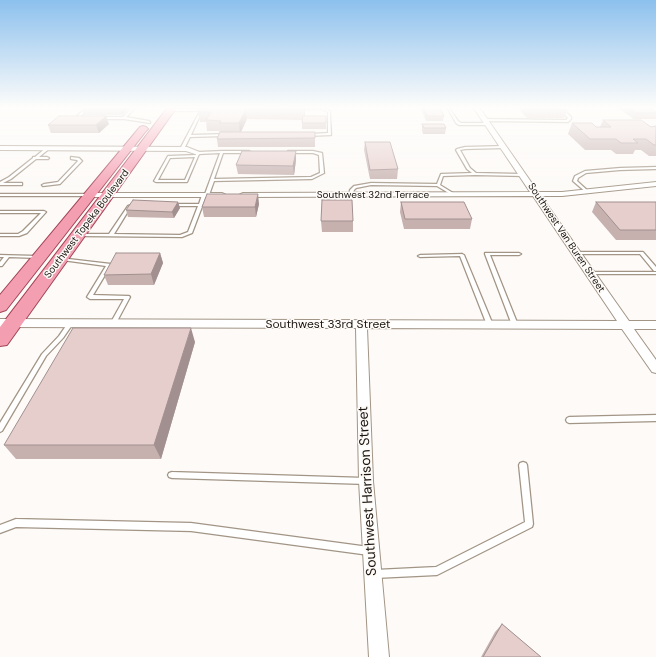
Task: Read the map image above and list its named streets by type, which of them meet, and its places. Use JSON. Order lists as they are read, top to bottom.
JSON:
{
  "streets": {
    "main road": ["Southwest Topeka Boulevard"],
    "street": [
      "Southwest 32nd Terrace",
      "Southwest Van Buren Street",
      "Southwest 33rd Street",
      "Southwest Harrison Street"
    ]
  },
  "crossings": [
    ["Southwest 32nd Terrace", "Southwest Topeka Boulevard"],
    ["Southwest 32nd Terrace", "Southwest Van Buren Street"],
    ["Southwest Topeka Boulevard", "Southwest 33rd Street"],
    ["Southwest Van Buren Street", "Southwest 33rd Street"],
    ["Southwest 33rd Street", "Southwest Harrison Street"]
  ]
}
